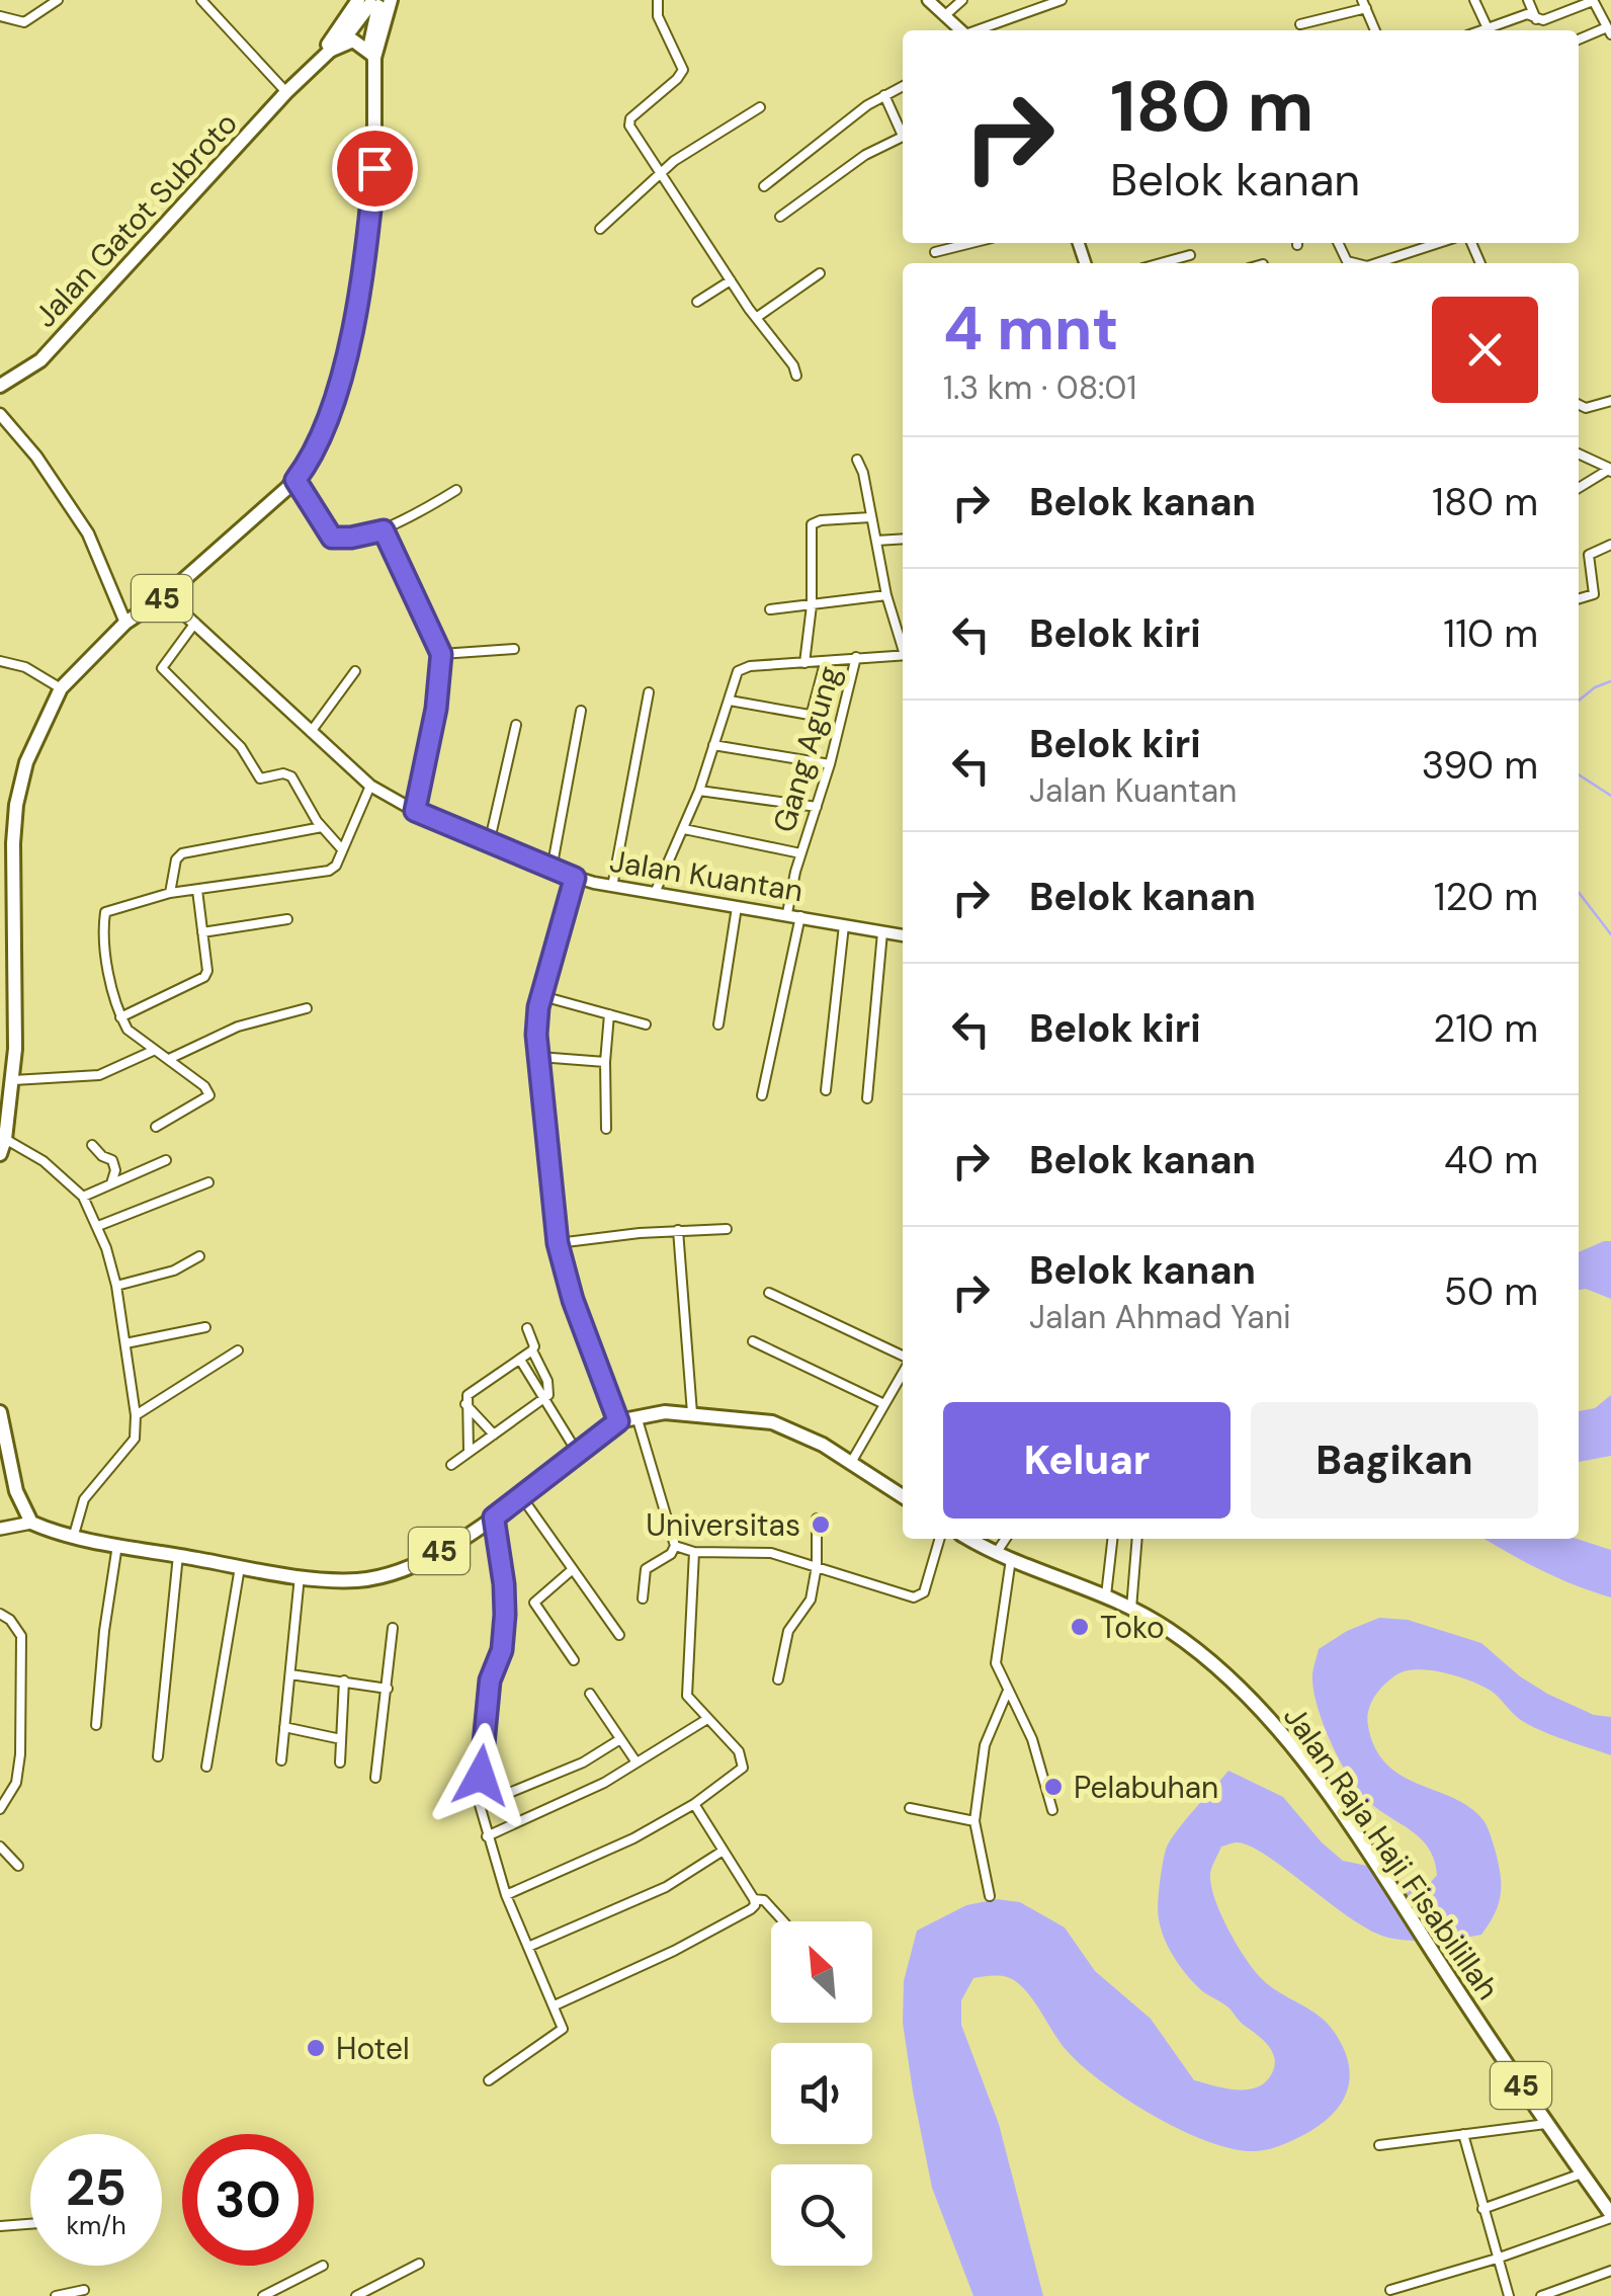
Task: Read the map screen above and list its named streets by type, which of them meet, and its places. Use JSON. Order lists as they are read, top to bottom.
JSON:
{
  "streets": {
    "main road": ["Jalan Gatot Subroto", "45", "Jalan Raja Haji Fisabilillah"],
    "street": ["Gang Agung", "Jalan Kuantan"]
  },
  "crossings": [
    ["45", "Jalan Kuantan"],
    ["Gang Agung", "Jalan Kuantan"]
  ],
  "places": [
    "Universitas",
    "Toko",
    "Pelabuhan",
    "Hotel"
  ],
  "north": "top left",
  "page": {
    "turn": ["180 m", "Belok kanan"],
    "heading": ["4 mnt", "1.3 km · 08:01"],
    "list": [
      {
        "name": "Belok kanan",
        "value": "180 m"
      },
      {
        "name": "Belok kiri",
        "value": "110 m"
      },
      {
        "name": "Belok kiri",
        "note": "Jalan Kuantan",
        "value": "390 m"
      },
      {
        "name": "Belok kanan",
        "value": "120 m"
      },
      {
        "name": "Belok kiri",
        "value": "210 m"
      },
      {
        "name": "Belok kanan",
        "value": "40 m"
      },
      {
        "name": "Belok kanan",
        "note": "Jalan Ahmad Yani",
        "value": "50 m"
      }
    ],
    "buttons": ["Keluar", "Bagikan"],
    "speed": "25 km/h",
    "limit": "30"
  }
}
